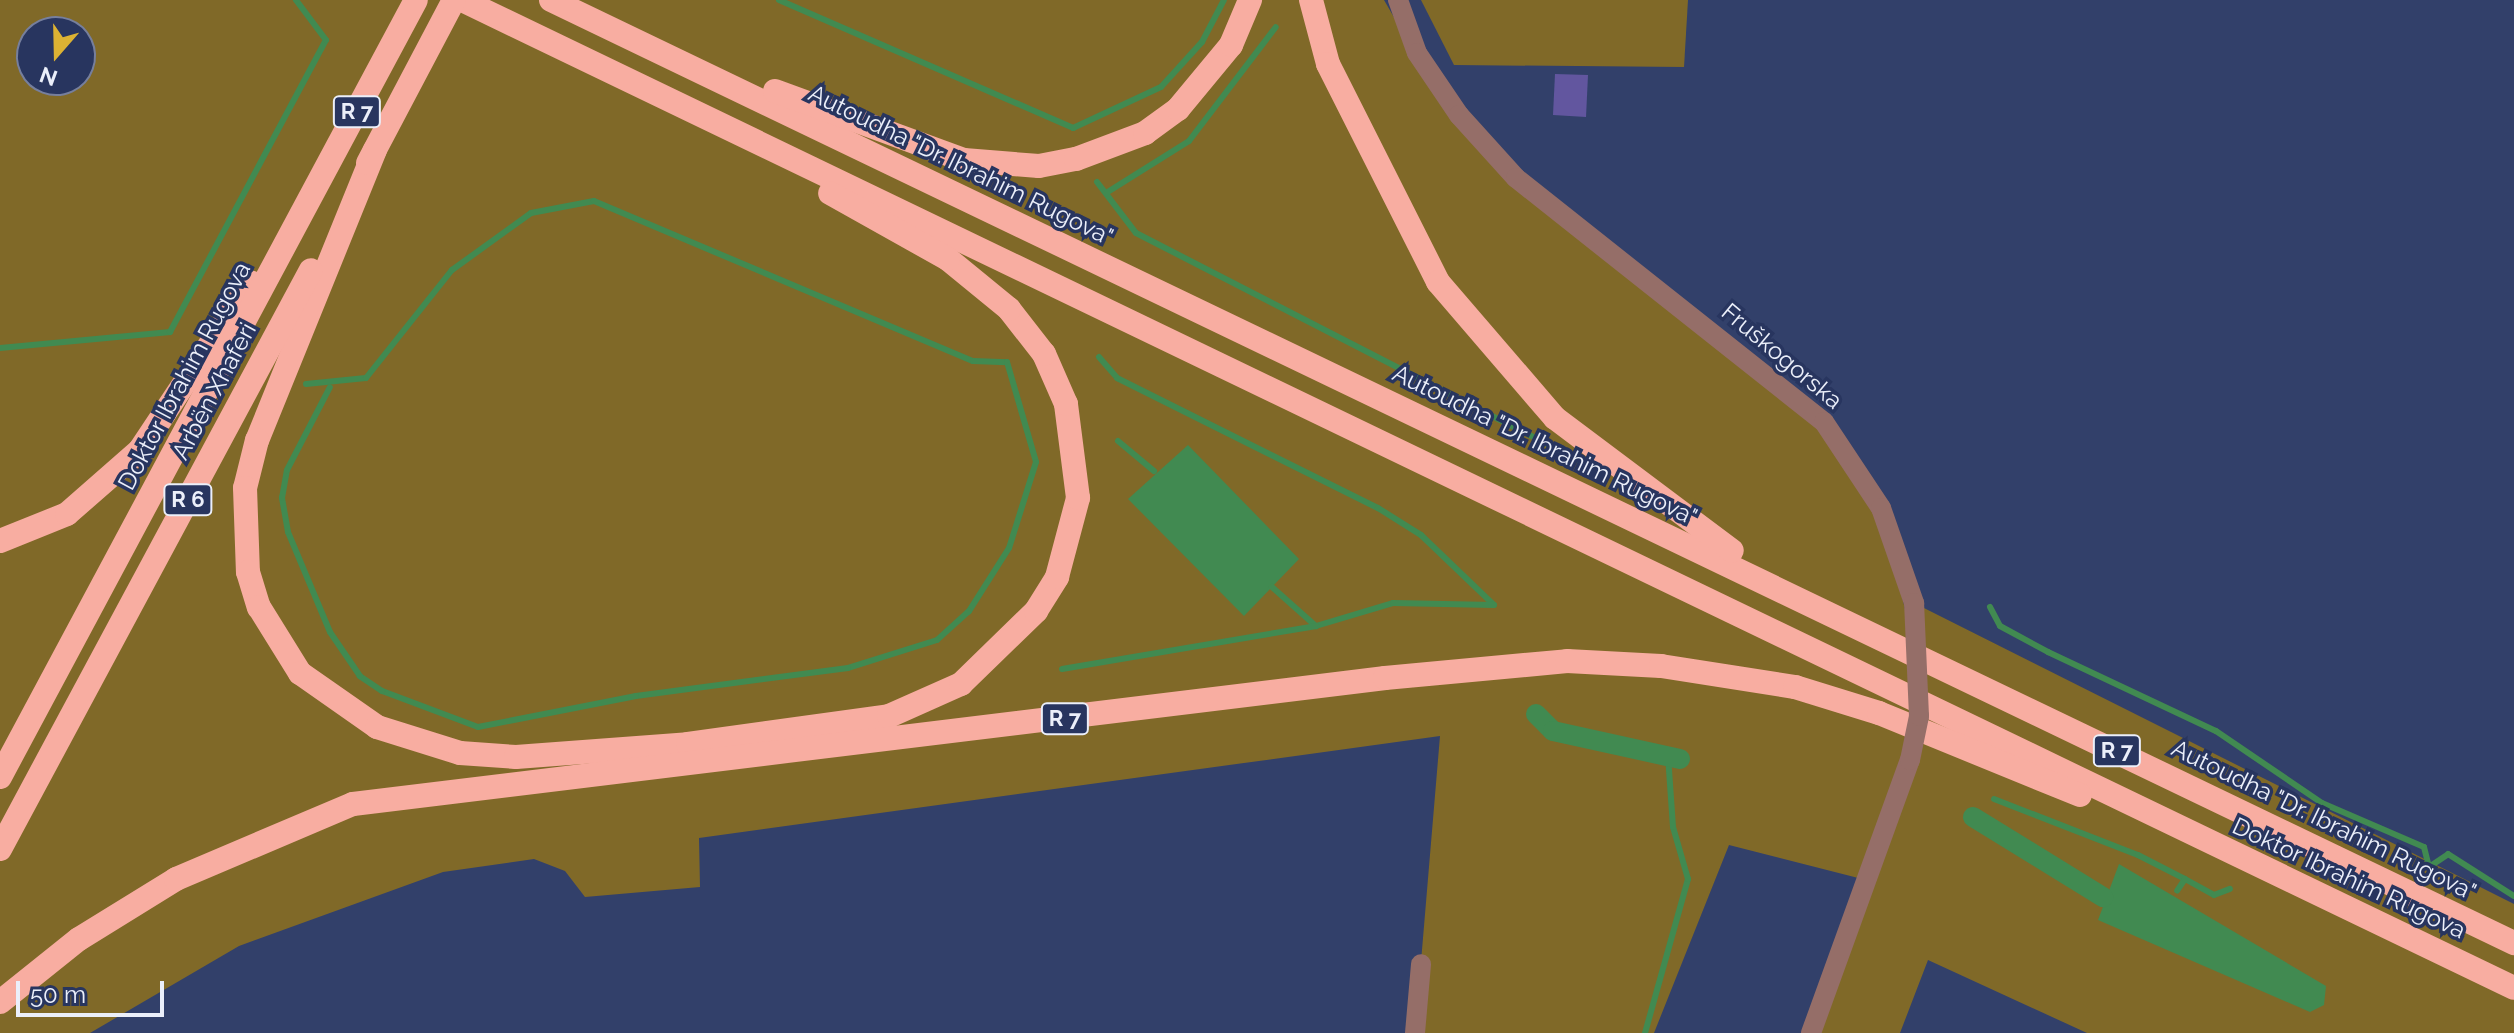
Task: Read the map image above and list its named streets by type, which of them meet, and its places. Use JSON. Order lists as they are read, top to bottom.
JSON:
{
  "streets": {
    "highway": [
      "R 7",
      "Autoudha \"Dr. Ibrahim Rugova\"",
      "Doktor Ibrahim Rugova",
      "Arbën Xhaferi",
      "R 6"
    ],
    "street": ["Fruškogorska"]
  },
  "crossings": [
    ["R 7", "Doktor Ibrahim Rugova"]
  ],
  "scale_bar": "50 m",
  "north": "bottom"
}
